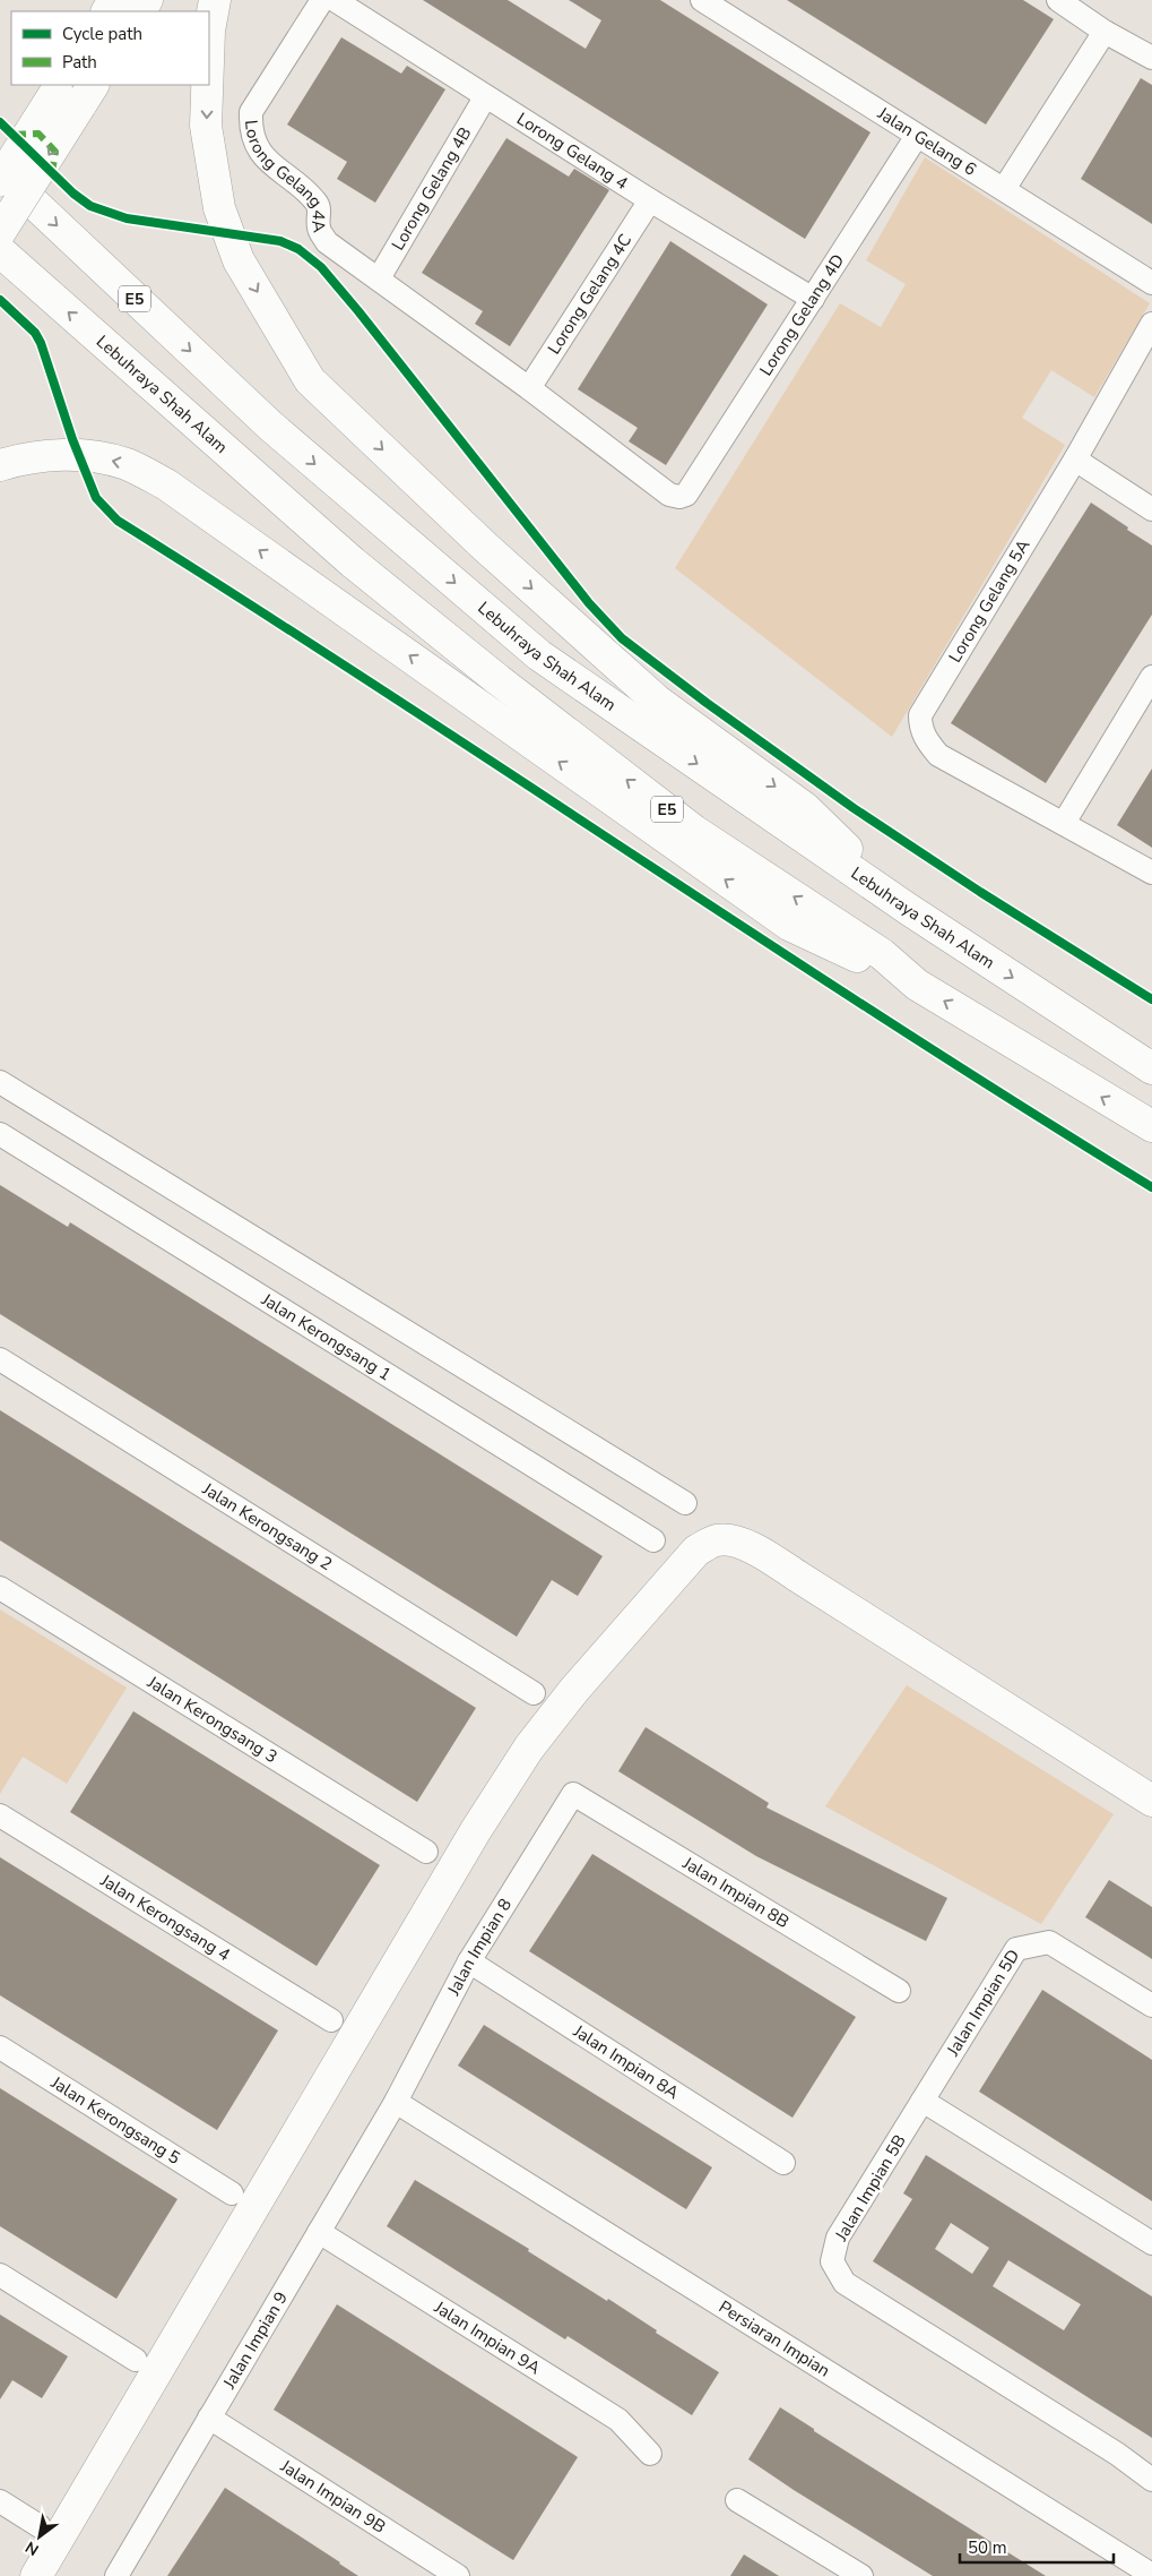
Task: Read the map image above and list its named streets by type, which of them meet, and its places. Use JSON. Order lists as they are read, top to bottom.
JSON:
{
  "streets": {
    "main road": ["E5", "Lebuhraya Shah Alam"],
    "street": [
      "Jalan Gelang 6",
      "Lorong Gelang 4",
      "Lorong Gelang 4A",
      "Lorong Gelang 4B",
      "Lorong Gelang 4C",
      "Lorong Gelang 4D",
      "Lorong Gelang 5A",
      "Jalan Kerongsang 1",
      "Jalan Kerongsang 2",
      "Jalan Kerongsang 3",
      "Jalan Impian 8B",
      "Jalan Kerongsang 4",
      "Jalan Impian 8",
      "Jalan Impian 5D",
      "Jalan Impian 8A",
      "Jalan Kerongsang 5",
      "Jalan Impian 5B",
      "Jalan Impian 9A",
      "Persiaran Impian",
      "Jalan Impian 9",
      "Jalan Impian 9B"
    ]
  },
  "crossings": [
    ["Jalan Gelang 6", "Lorong Gelang 4D"],
    ["Lorong Gelang 4", "Lorong Gelang 4B"],
    ["Lorong Gelang 4", "Lorong Gelang 4C"],
    ["Lorong Gelang 4", "Lorong Gelang 4D"],
    ["Lorong Gelang 4A", "Lorong Gelang 4B"],
    ["Lorong Gelang 4A", "Lorong Gelang 4C"],
    ["Lorong Gelang 4A", "Lorong Gelang 4D"],
    ["Jalan Impian 8B", "Jalan Impian 8"],
    ["Jalan Impian 8", "Jalan Impian 8A"],
    ["Jalan Impian 8", "Persiaran Impian"],
    ["Jalan Impian 8", "Jalan Impian 9"],
    ["Jalan Impian 5D", "Jalan Impian 5B"],
    ["Jalan Impian 9A", "Jalan Impian 9"],
    ["Persiaran Impian", "Jalan Impian 9"],
    ["Jalan Impian 9", "Jalan Impian 9B"]
  ],
  "legend": ["Cycle path", "Path"],
  "scale_bar": "50 m",
  "north": "bottom left"
}
